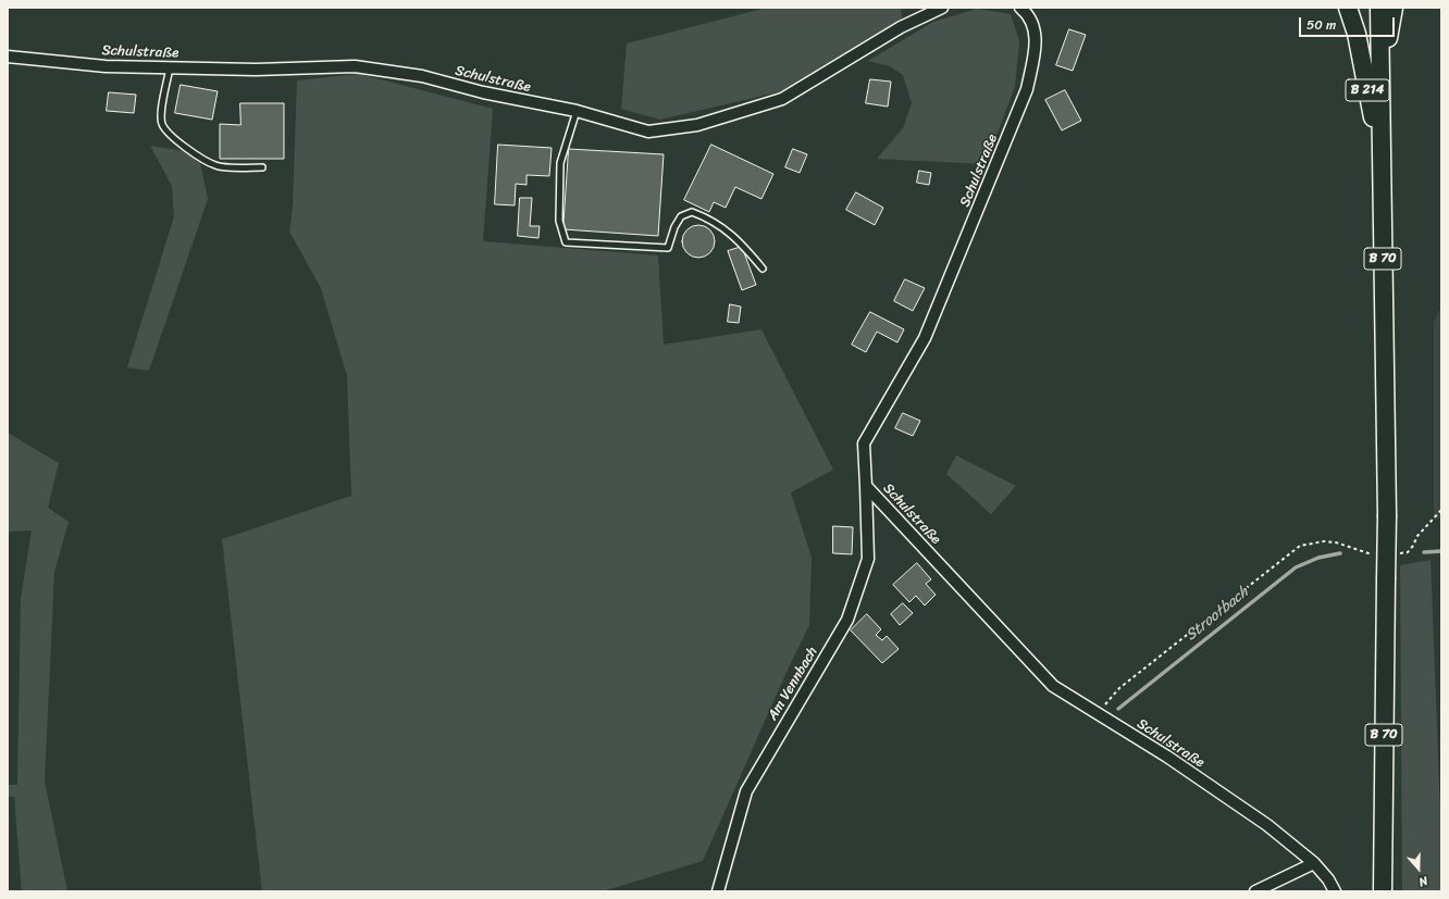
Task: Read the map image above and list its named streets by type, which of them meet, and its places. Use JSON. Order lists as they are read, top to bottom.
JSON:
{
  "streets": {
    "main road": ["B 214", "B 70"],
    "street": ["Schulstraße", "Am Vennbach"]
  },
  "crossings": [
    ["Schulstraße", "Am Vennbach"],
    ["B 214", "B 70"]
  ],
  "water": ["Strootbach"],
  "scale_bar": "50 m",
  "north": "bottom"
}
